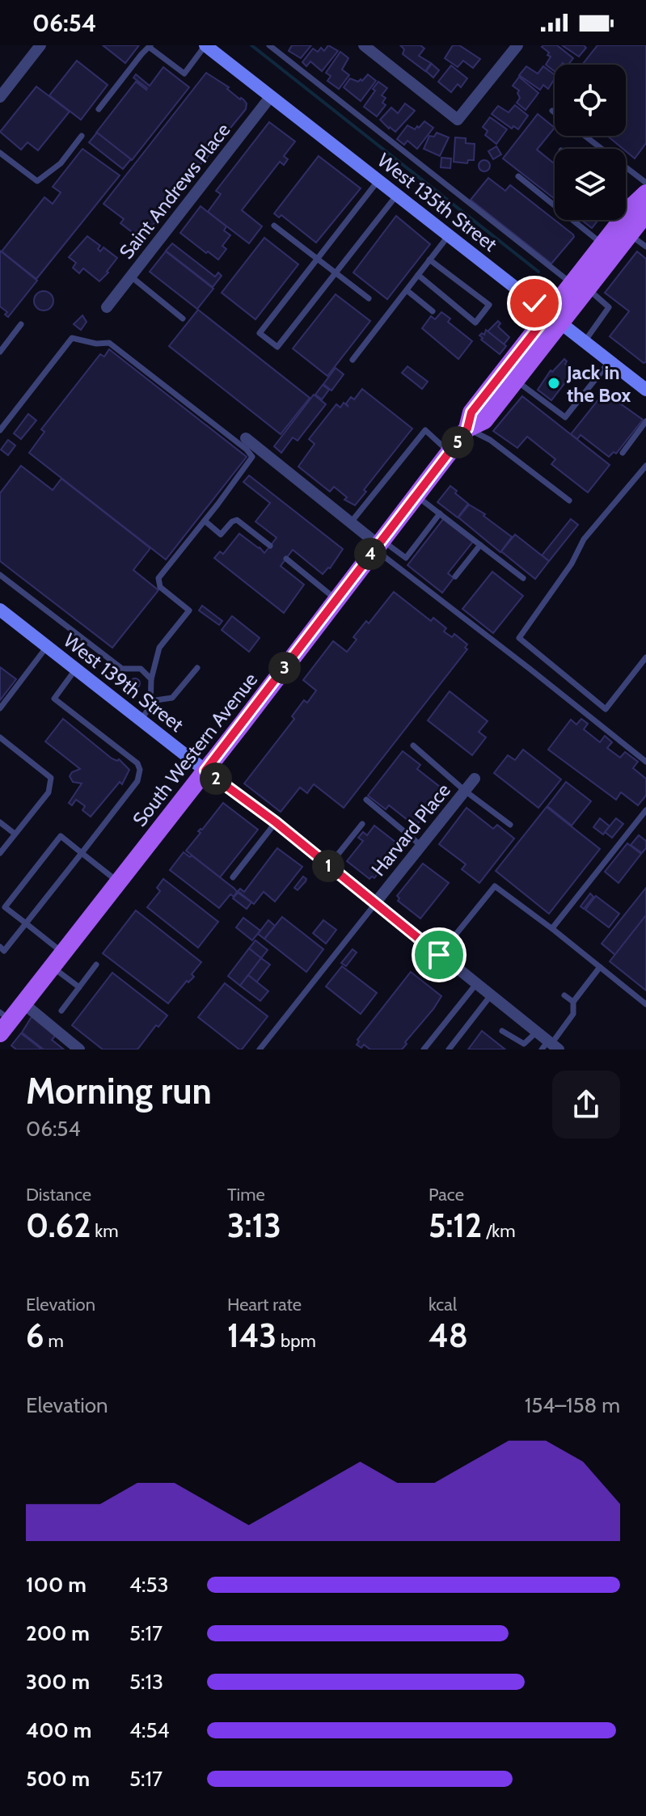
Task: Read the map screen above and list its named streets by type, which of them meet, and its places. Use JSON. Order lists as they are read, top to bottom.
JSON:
{
  "streets": {
    "main road": ["South Western Avenue"],
    "street": [
      "Saint Andrews Place",
      "West 135th Street",
      "West 139th Street",
      "Harvard Place"
    ]
  },
  "crossings": [
    ["Saint Andrews Place", "West 135th Street"],
    ["West 135th Street", "South Western Avenue"],
    ["West 139th Street", "South Western Avenue"],
    ["West 139th Street", "Harvard Place"]
  ],
  "places": ["Jack in the Box"],
  "page": {
    "status": "06:54",
    "pins": [
      "5",
      "4",
      "3",
      "2",
      "1"
    ],
    "heading": ["Morning run", "06:54"],
    "stats": [
      ["Distance", "0.62 km"],
      ["Time", "3:13"],
      ["Pace", "5:12 /km"],
      ["Elevation", "6 m"],
      ["Heart rate", "143 bpm"],
      ["kcal", "48"]
    ],
    "chart": ["Elevation", "154–158 m"],
    "list": [
      {
        "name": "100 m",
        "note": "4:53"
      },
      {
        "name": "200 m",
        "note": "5:17"
      },
      {
        "name": "300 m",
        "note": "5:13"
      },
      {
        "name": "400 m",
        "note": "4:54"
      },
      {
        "name": "500 m",
        "note": "5:17"
      }
    ]
  }
}
